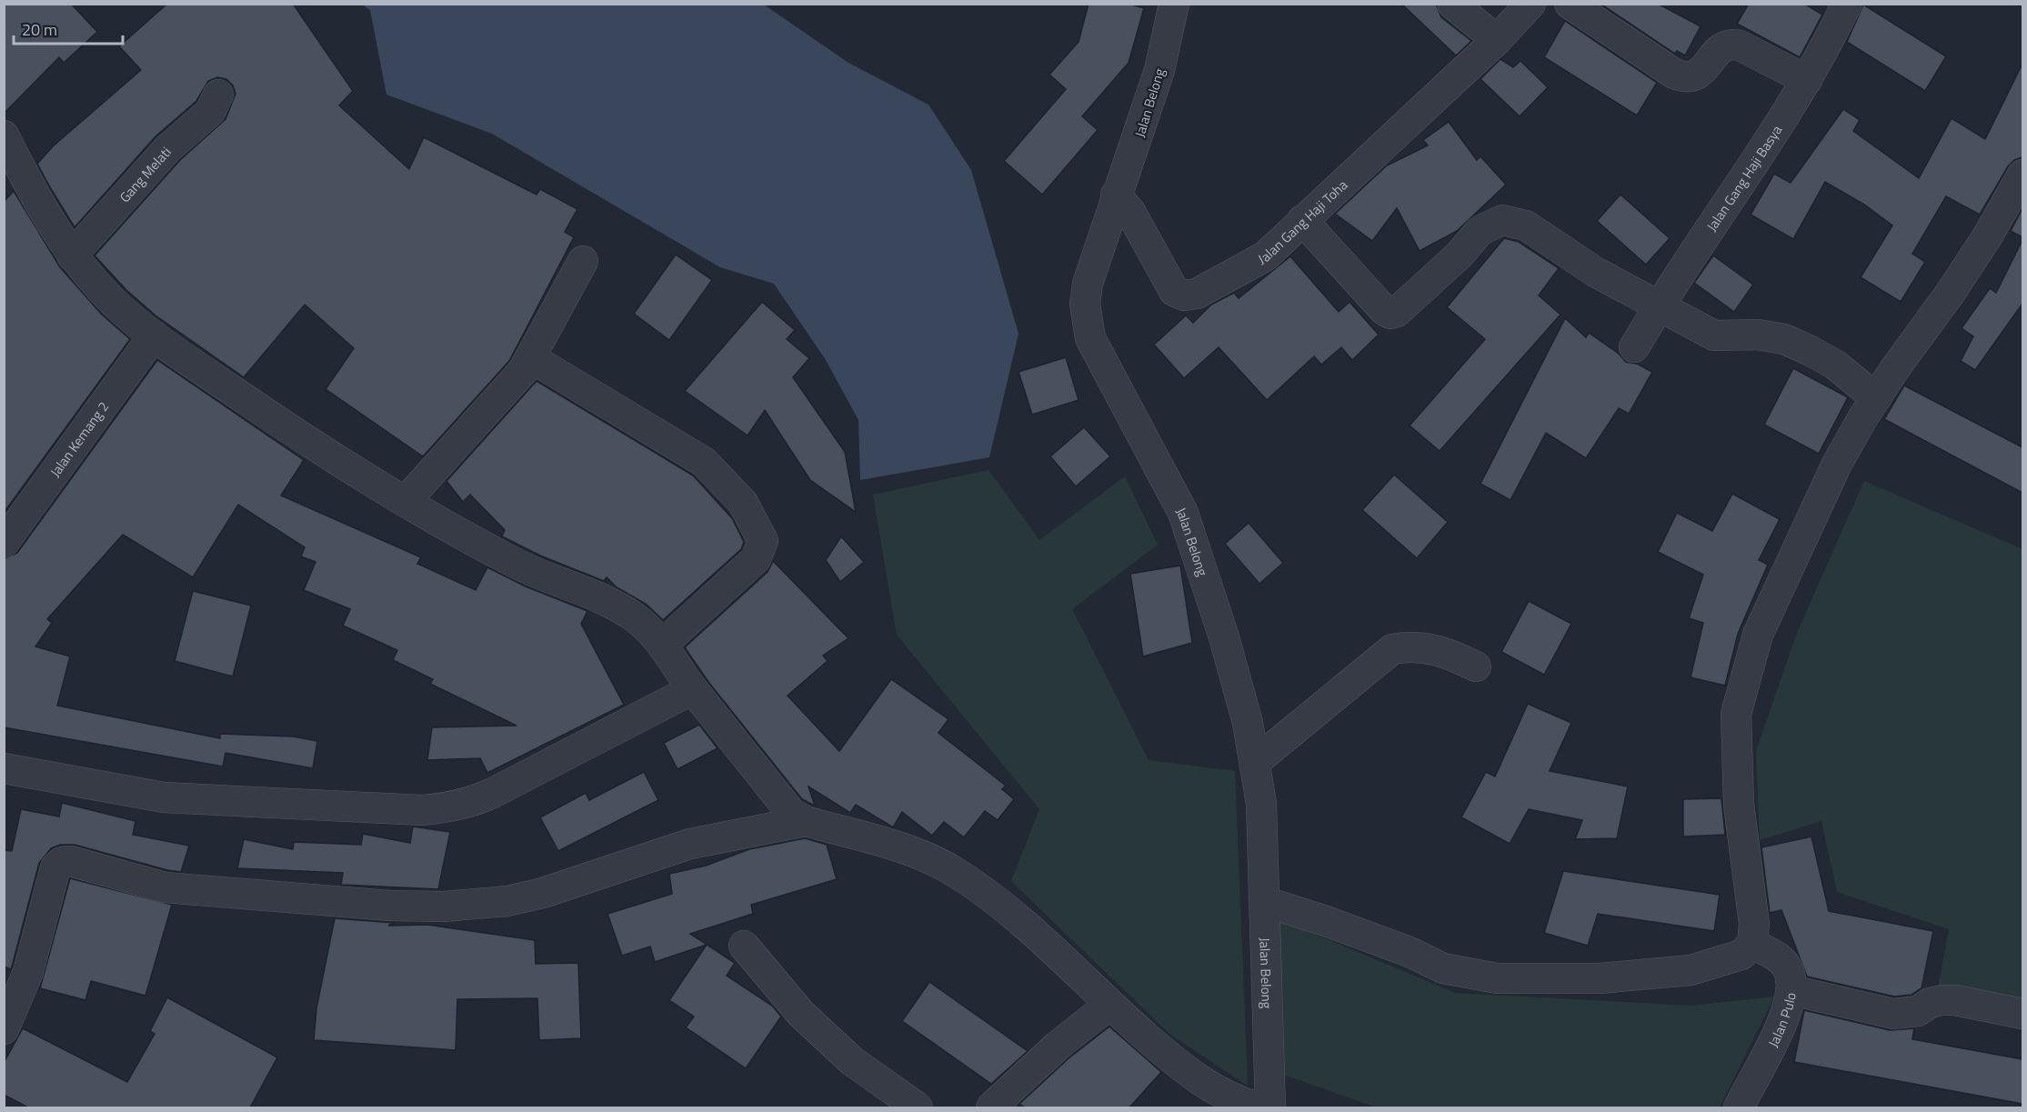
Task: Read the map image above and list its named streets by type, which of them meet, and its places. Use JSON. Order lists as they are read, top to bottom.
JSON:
{
  "streets": {
    "street": [
      "Jalan Belong",
      "Gang Melati",
      "Jalan Gang Haji Basya",
      "Jalan Gang Haji Toha",
      "Jalan Kemang 2",
      "Jalan Pulo"
    ]
  },
  "crossings": [
    ["Jalan Belong", "Jalan Gang Haji Toha"]
  ],
  "scale_bar": "20 m"
}
